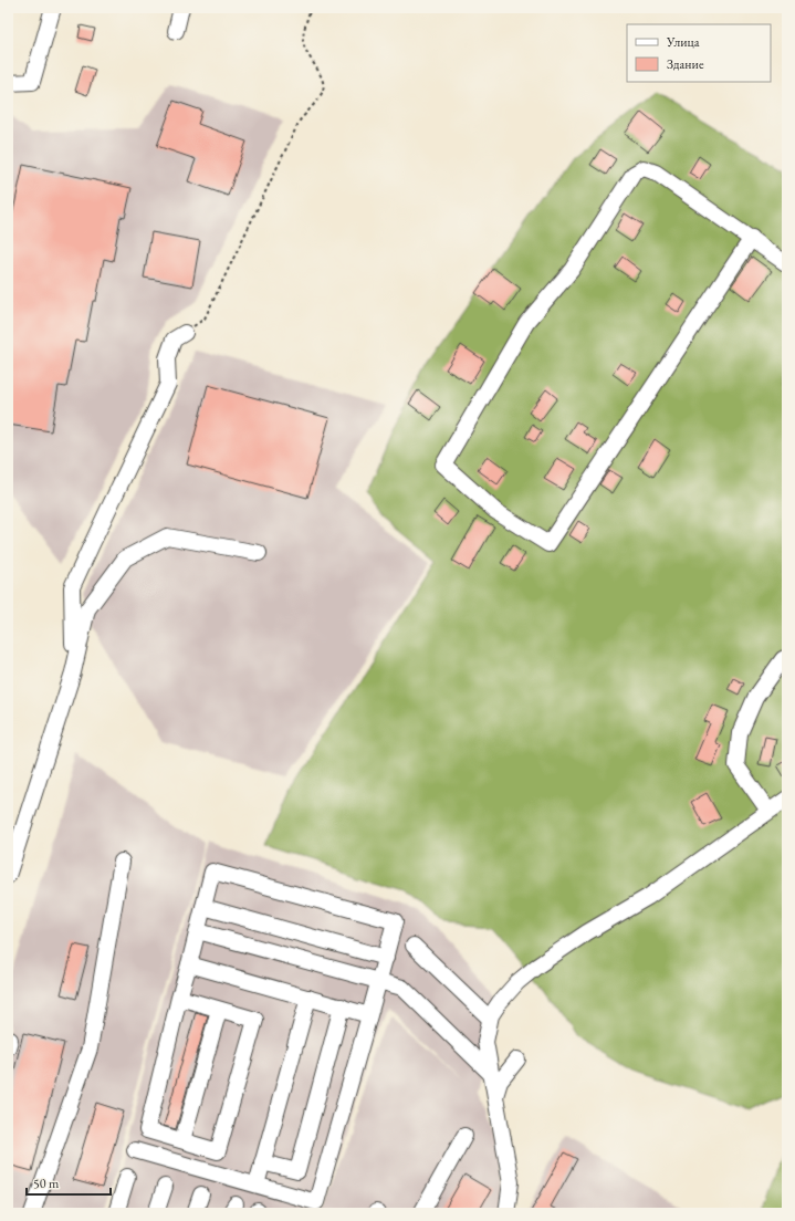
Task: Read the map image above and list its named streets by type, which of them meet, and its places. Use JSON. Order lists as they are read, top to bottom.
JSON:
{
  "legend": ["Улица", "Здание"],
  "scale_bar": "50 m"
}
